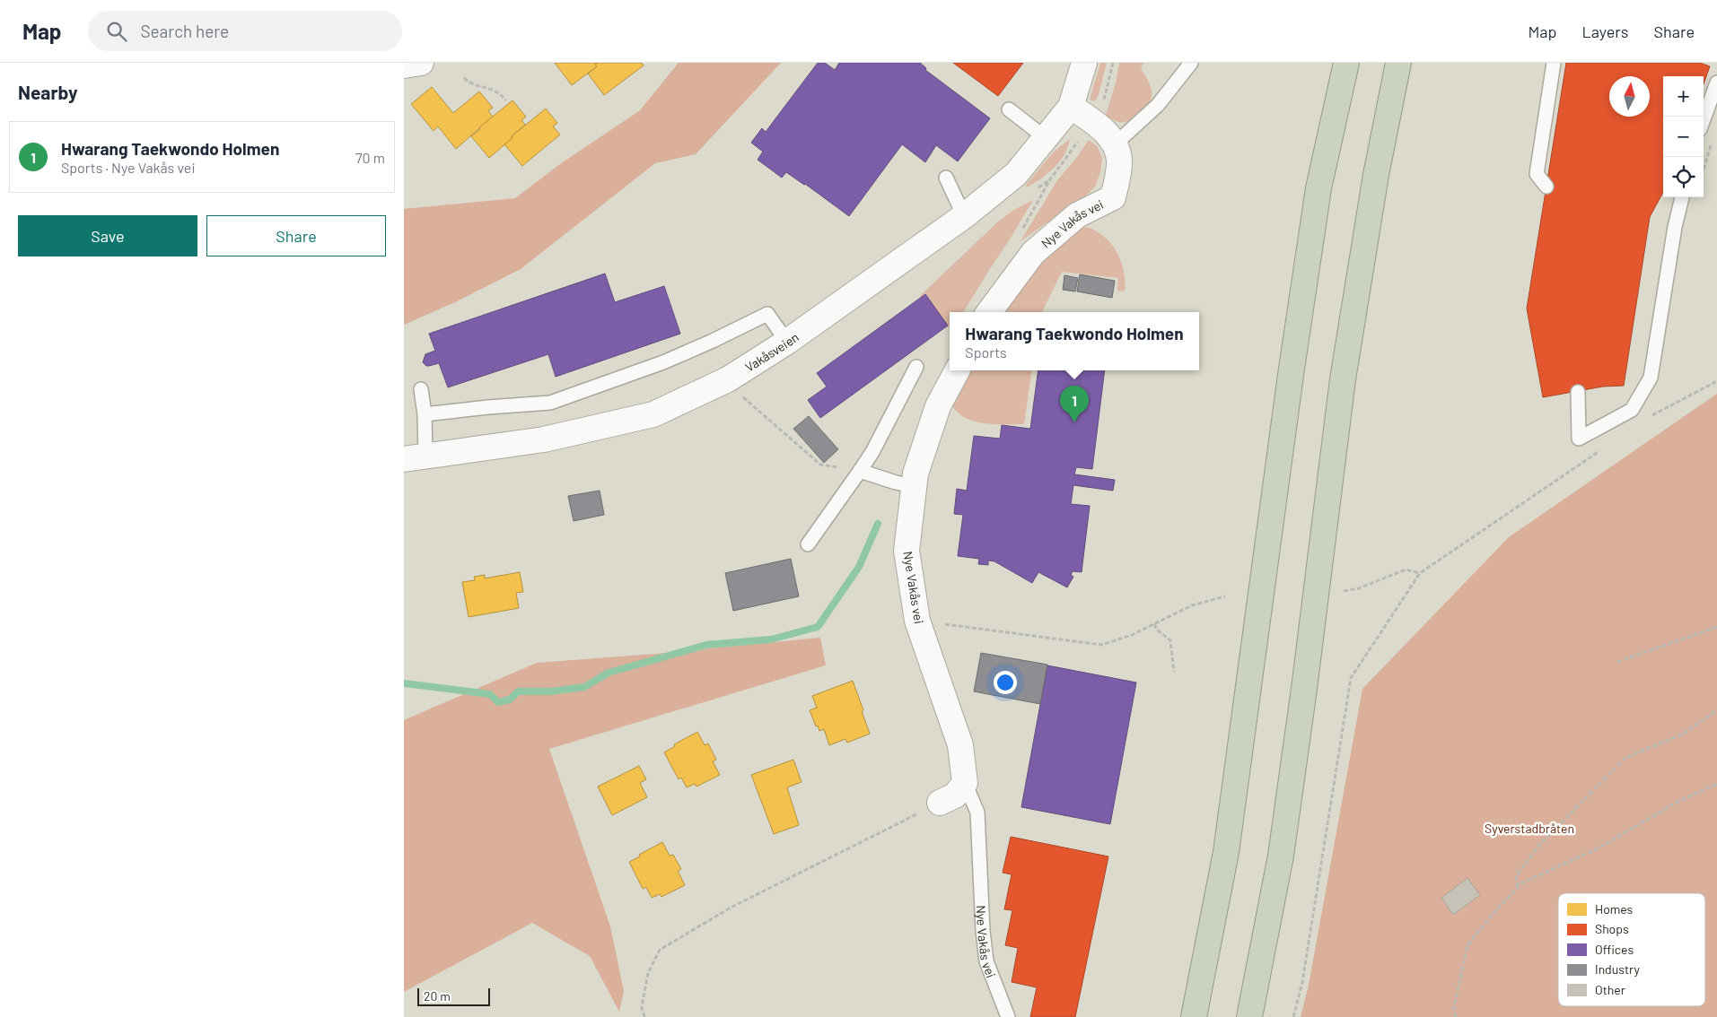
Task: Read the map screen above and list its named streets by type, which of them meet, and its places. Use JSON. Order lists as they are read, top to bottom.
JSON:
{
  "streets": {
    "street": ["Nye Vakås vei", "Vakåsveien"]
  },
  "parks": ["Syverstadbråten"],
  "legend": [
    "Homes",
    "Shops",
    "Offices",
    "Industry",
    "Other"
  ],
  "scale_bar": "20 m",
  "north": "top",
  "page": {
    "header": "Map",
    "search": "Search here",
    "nav": ["Map", "Layers", "Share"],
    "heading": "Nearby",
    "map_buttons": ["+", "−"],
    "list": [
      {
        "mark": "1",
        "name": "Hwarang Taekwondo Holmen",
        "note": "Sports · Nye Vakås vei",
        "value": "70 m"
      }
    ],
    "buttons": ["Save", "Share"],
    "popup": ["Hwarang Taekwondo Holmen", "Sports"],
    "pins": "1",
    "scale": "20 m"
  }
}
